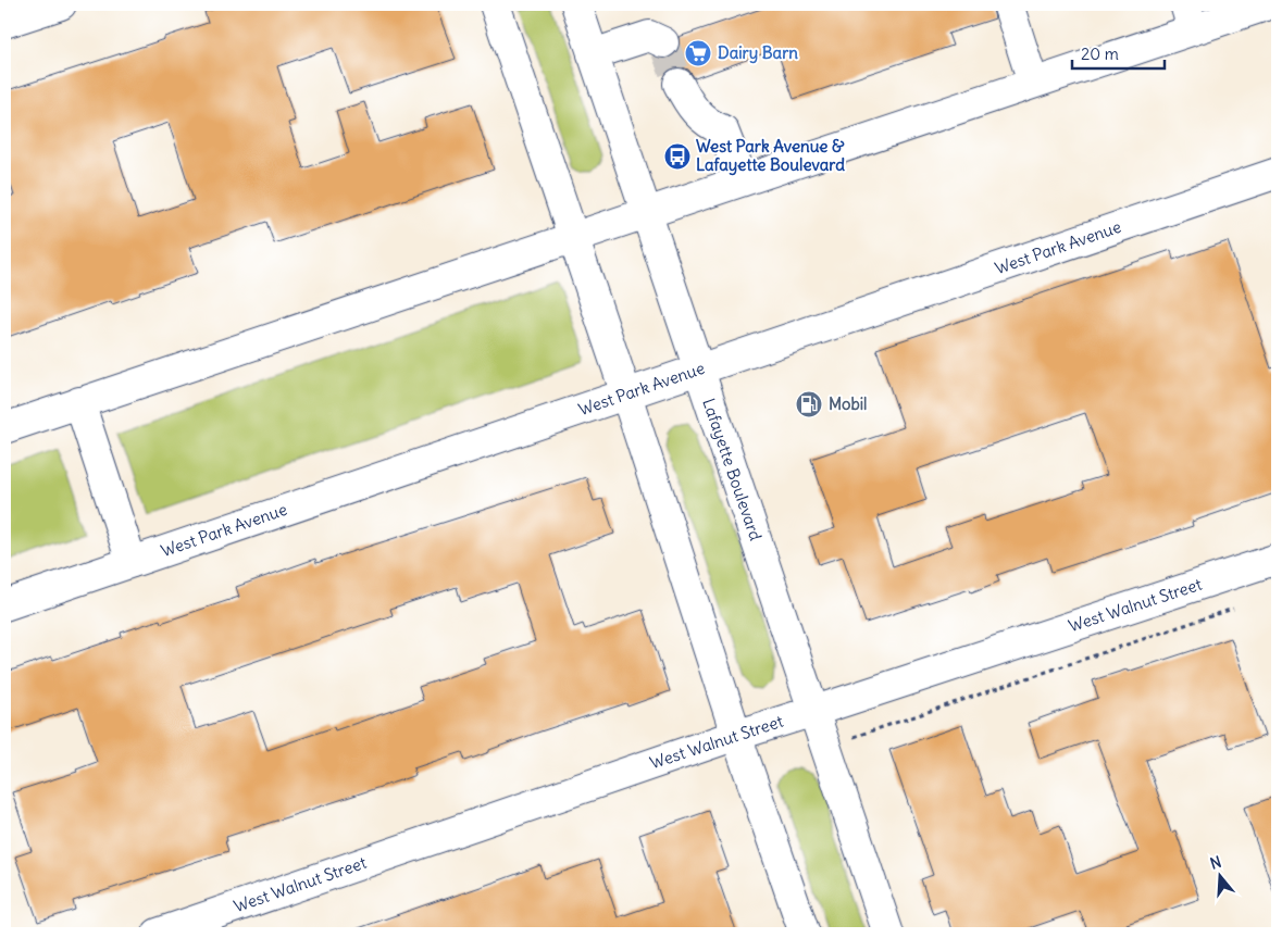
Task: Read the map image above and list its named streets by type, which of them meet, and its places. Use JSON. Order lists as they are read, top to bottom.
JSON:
{
  "streets": {
    "main road": ["West Park Avenue", "Lafayette Boulevard", "West Walnut Street"]
  },
  "crossings": [
    ["West Park Avenue", "Lafayette Boulevard"],
    ["Lafayette Boulevard", "West Walnut Street"]
  ],
  "places": {
    "supermarket": ["Dairy Barn"],
    "bus stop": ["West Park Avenue & Lafayette Boulevard"],
    "fuel station": ["Mobil"]
  },
  "scale_bar": "20 m",
  "north": "top"
}
